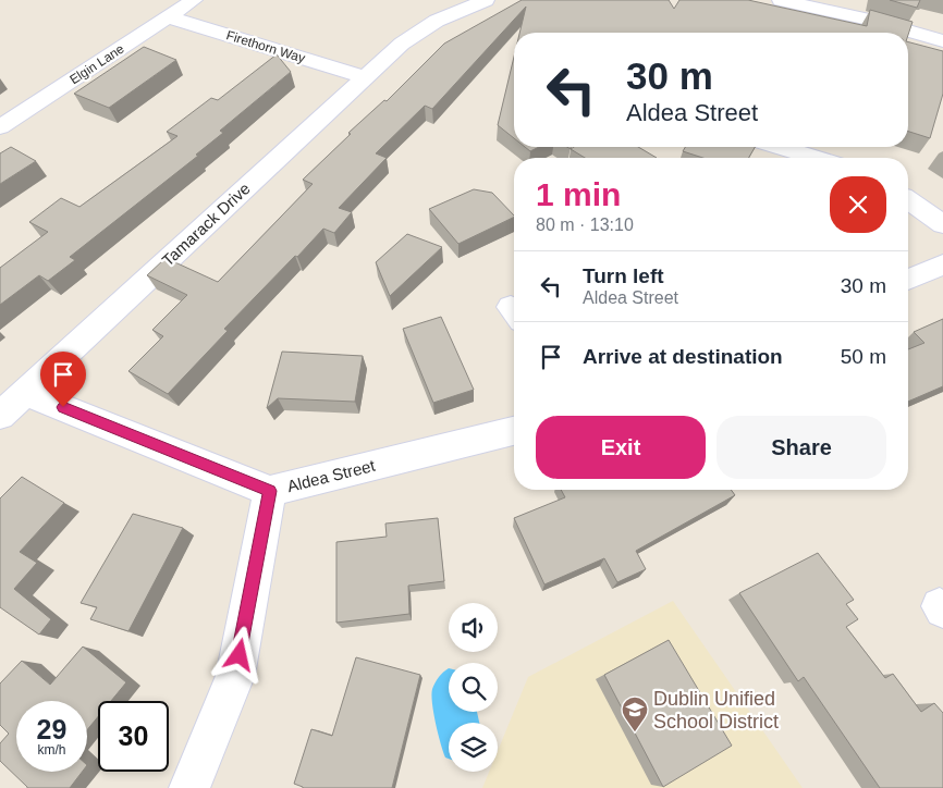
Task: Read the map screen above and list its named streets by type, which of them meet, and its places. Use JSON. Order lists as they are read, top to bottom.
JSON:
{
  "streets": {
    "street": [
      "Firethorn Way",
      "Elgin Lane",
      "Tamarack Drive",
      "Aldea Street"
    ]
  },
  "crossings": [
    ["Firethorn Way", "Elgin Lane"],
    ["Firethorn Way", "Tamarack Drive"],
    ["Tamarack Drive", "Aldea Street"]
  ],
  "places": {
    "school or university": ["Dublin Unified School District"]
  },
  "page": {
    "turn": ["30 m", "Aldea Street"],
    "heading": ["1 min", "80 m · 13:10"],
    "list": [
      {
        "name": "Turn left",
        "note": "Aldea Street",
        "value": "30 m"
      },
      {
        "name": "Arrive at destination",
        "value": "50 m"
      }
    ],
    "buttons": ["Exit", "Share"],
    "speed": "29 km/h",
    "limit": "30"
  }
}
